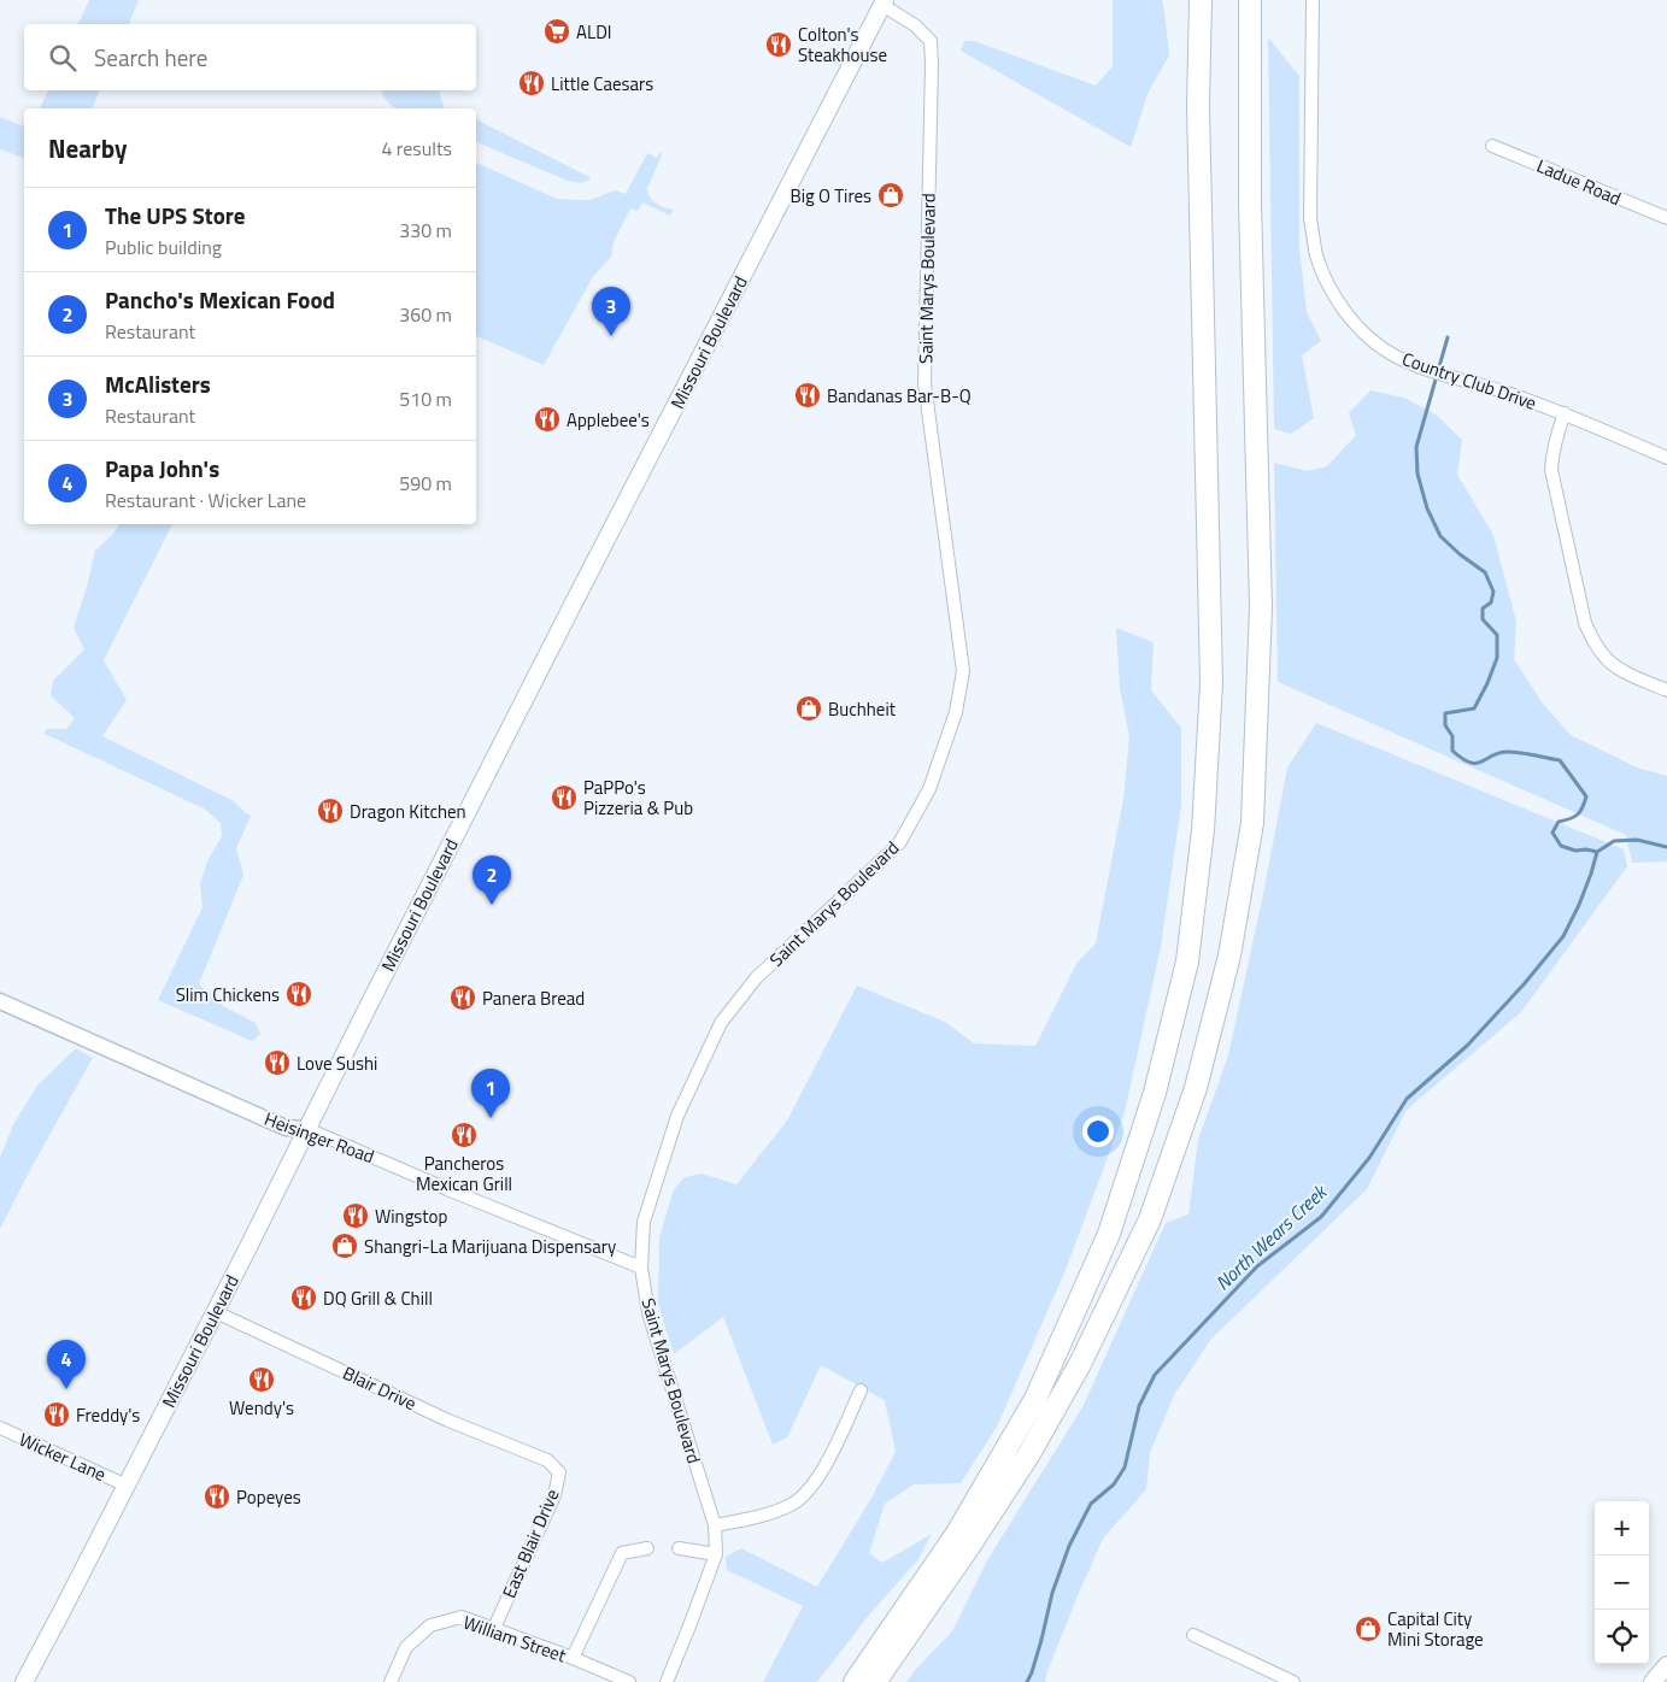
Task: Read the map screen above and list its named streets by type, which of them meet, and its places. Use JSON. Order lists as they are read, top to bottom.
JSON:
{
  "streets": {
    "main road": ["Missouri Boulevard"],
    "street": [
      "Ladue Road",
      "Saint Marys Boulevard",
      "Country Club Drive",
      "Heisinger Road",
      "Blair Drive",
      "Wicker Lane",
      "East Blair Drive",
      "William Street"
    ]
  },
  "crossings": [
    ["Saint Marys Boulevard", "Missouri Boulevard"],
    ["Saint Marys Boulevard", "Heisinger Road"],
    ["Missouri Boulevard", "Heisinger Road"],
    ["Missouri Boulevard", "Blair Drive"],
    ["Missouri Boulevard", "Wicker Lane"],
    ["Blair Drive", "East Blair Drive"],
    ["East Blair Drive", "William Street"]
  ],
  "water": ["North Wears Creek"],
  "places": {
    "supermarket": ["ALDI"],
    "restaurant": [
      "Colton's Steakhouse",
      "Little Caesars",
      "Bandanas Bar-B-Q",
      "Applebee's",
      "PaPPo's Pizzeria & Pub",
      "Dragon Kitchen",
      "Slim Chickens",
      "Panera Bread",
      "Love Sushi",
      "Pancheros Mexican Grill",
      "Wingstop",
      "DQ Grill & Chill",
      "Wendy's",
      "Freddy's",
      "Popeyes"
    ],
    "shop": [
      "Big O Tires",
      "Buchheit",
      "Shangri-La Marijuana Dispensary",
      "Capital City Mini Storage"
    ]
  },
  "page": {
    "search": "Search here",
    "heading": ["Nearby", "4 results"],
    "list": [
      {
        "mark": "1",
        "name": "The UPS Store",
        "note": "Public building",
        "value": "330 m"
      },
      {
        "mark": "2",
        "name": "Pancho's Mexican Food",
        "note": "Restaurant",
        "value": "360 m"
      },
      {
        "mark": "3",
        "name": "McAlisters",
        "note": "Restaurant",
        "value": "510 m"
      },
      {
        "mark": "4",
        "name": "Papa John's",
        "note": "Restaurant · Wicker Lane",
        "value": "590 m"
      }
    ],
    "pins": [
      "3",
      "2",
      "1",
      "4"
    ],
    "map_buttons": ["+", "−"]
  }
}
